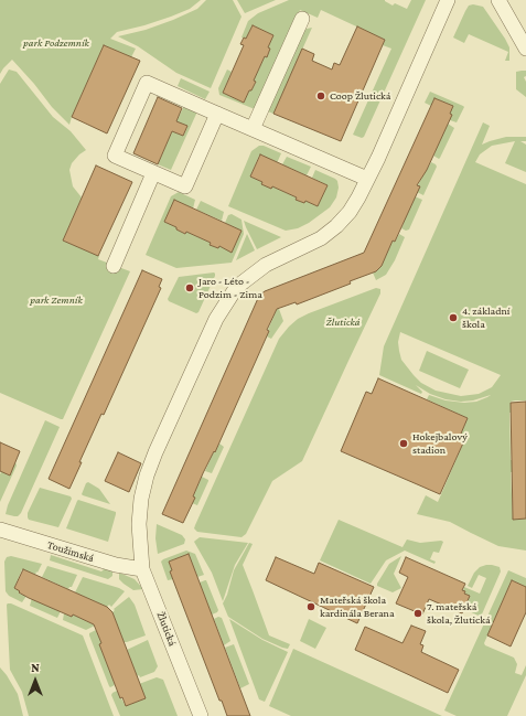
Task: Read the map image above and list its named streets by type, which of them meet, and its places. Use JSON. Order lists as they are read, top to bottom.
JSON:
{
  "streets": {
    "street": ["Toužimská", "Žlutická"]
  },
  "crossings": [
    ["Toužimská", "Žlutická"]
  ],
  "parks": ["park Podzemník", "park Zemník", "Žlutická"],
  "places": [
    "Coop Žlutická",
    "Jaro - Léto - Podzim - Zima",
    "4. základní škola",
    "Hokejbalový stadion",
    "Mateřská škola kardinála Berana",
    "7. mateřská škola, Žlutická"
  ],
  "north": "top"
}
